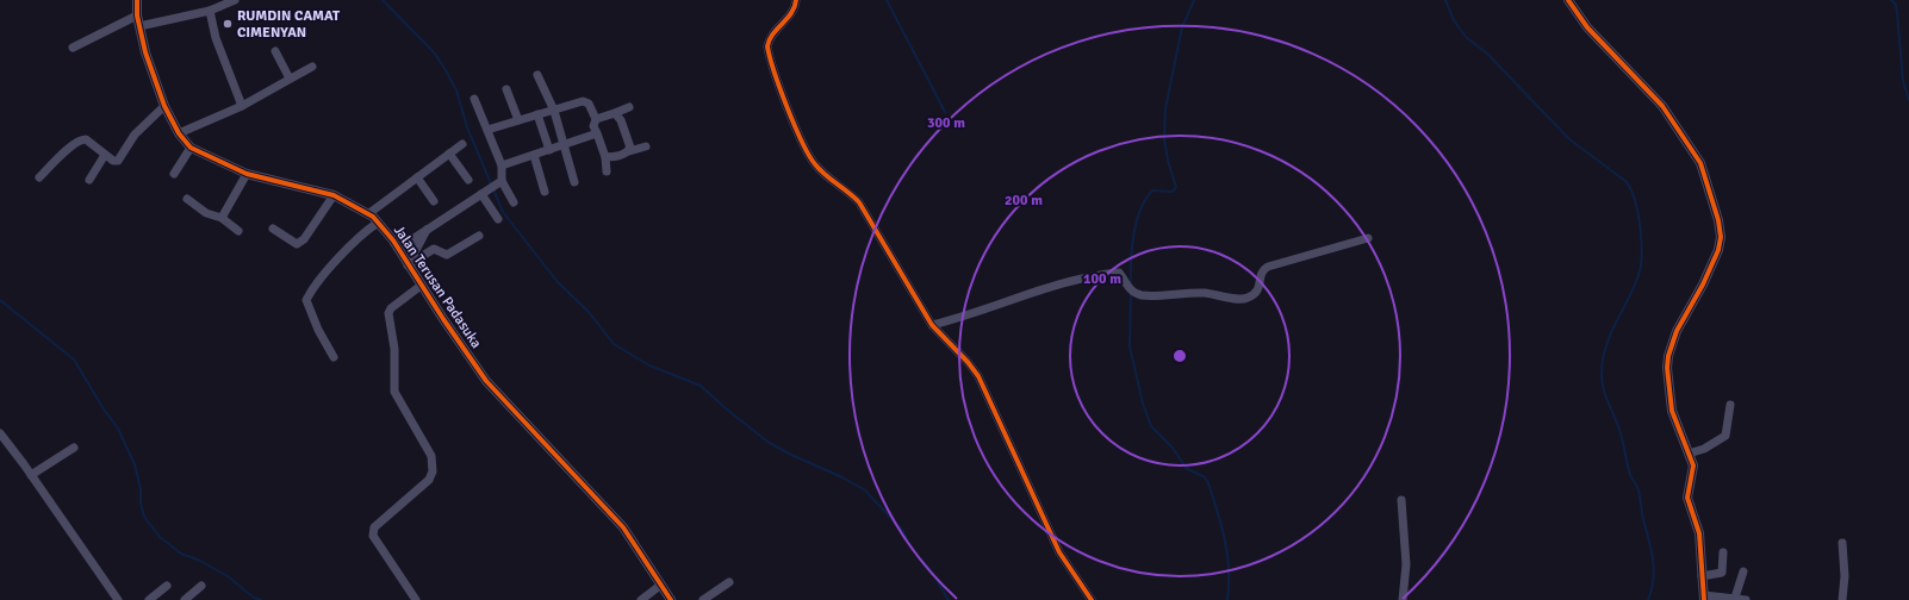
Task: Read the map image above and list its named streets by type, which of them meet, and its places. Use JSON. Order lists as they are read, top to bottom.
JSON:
{
  "streets": {
    "street": ["Jalan Terusan Padasuka"]
  },
  "places": ["RUMDIN CAMAT CIMENYAN"],
  "rings": ["300 m", "200 m", "100 m"]
}
